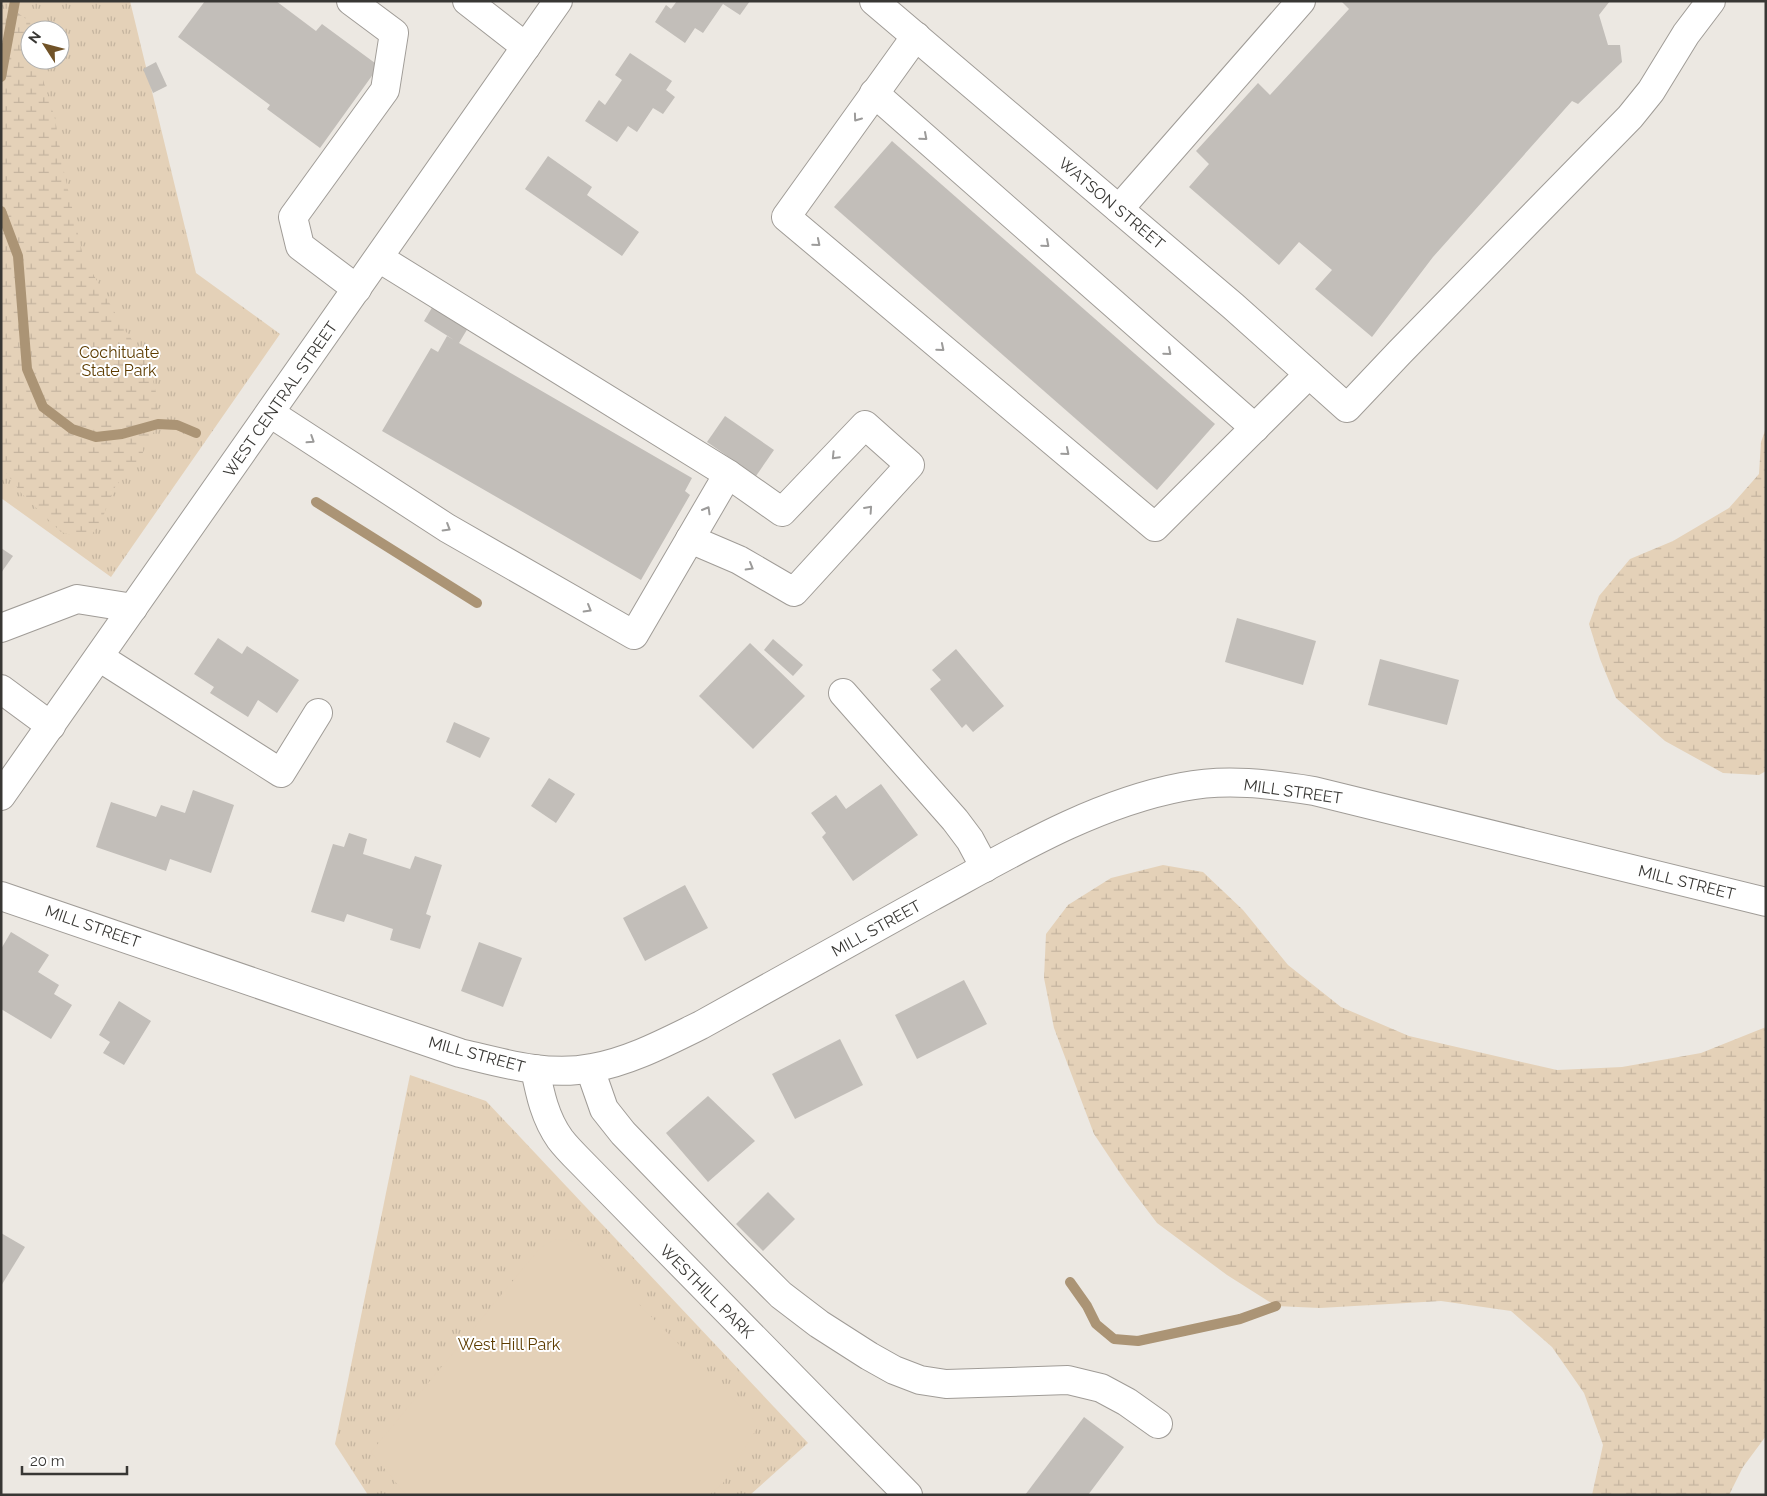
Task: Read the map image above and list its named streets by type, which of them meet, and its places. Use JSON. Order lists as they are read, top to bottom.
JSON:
{
  "streets": {
    "street": [
      "WATSON STREET",
      "WEST CENTRAL STREET",
      "MILL STREET",
      "WESTHILL PARK"
    ]
  },
  "crossings": [
    ["MILL STREET", "WESTHILL PARK"]
  ],
  "parks": ["Cochituate State Park", "West Hill Park"],
  "scale_bar": "20 m",
  "north": "top left"
}
